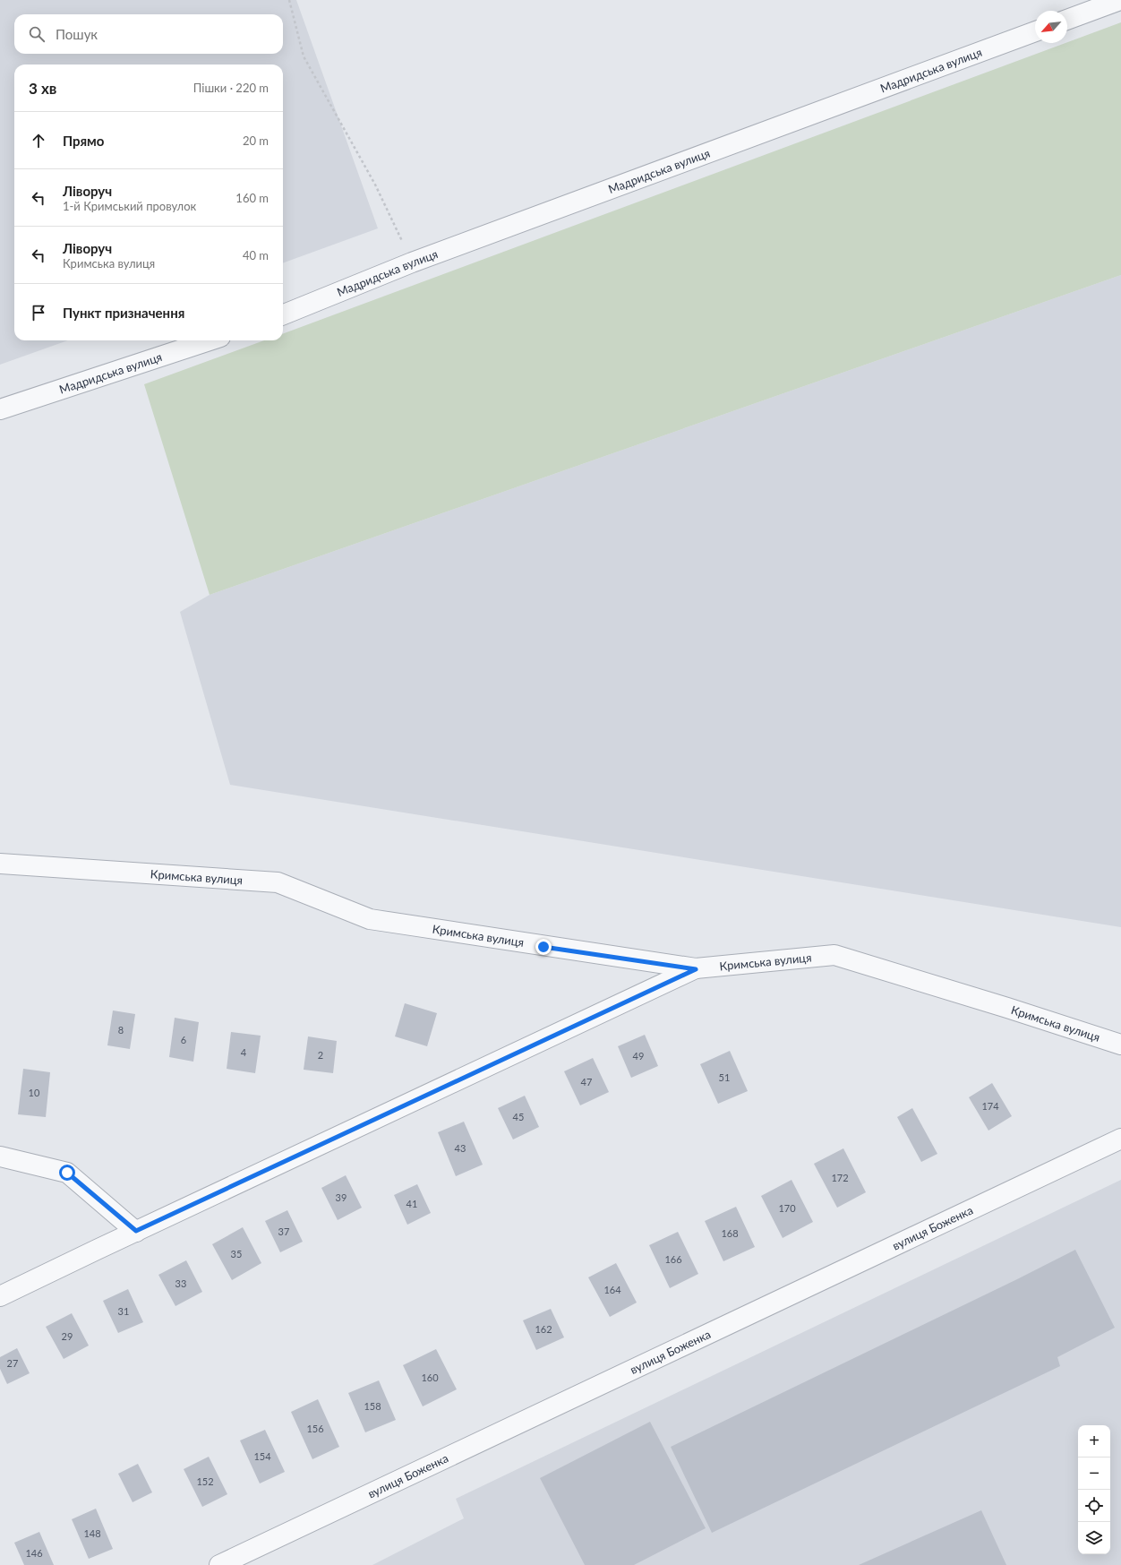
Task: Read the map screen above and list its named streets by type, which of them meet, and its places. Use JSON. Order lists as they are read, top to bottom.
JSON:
{
  "streets": {
    "street": ["Мадридська вулиця", "Кримська вулиця", "вулиця Боженка"]
  },
  "house_numbers": [
    "8",
    "6",
    "4",
    "2",
    "49",
    "51",
    "47",
    "10",
    "174",
    "45",
    "43",
    "172",
    "39",
    "41",
    "170",
    "37",
    "168",
    "35",
    "166",
    "33",
    "164",
    "31",
    "162",
    "29",
    "27",
    "160",
    "158",
    "156",
    "154",
    "152",
    "148",
    "146"
  ],
  "north": "bottom left",
  "page": {
    "search": "Пошук",
    "heading": ["3 хв", "Пішки · 220 m"],
    "list": [
      ["Прямо", "20 m"],
      ["Ліворуч", "1-й Кримський провулок", "160 m"],
      ["Ліворуч", "Кримська вулиця", "40 m"],
      "Пункт призначення"
    ],
    "map_buttons": ["+", "−"]
  }
}
